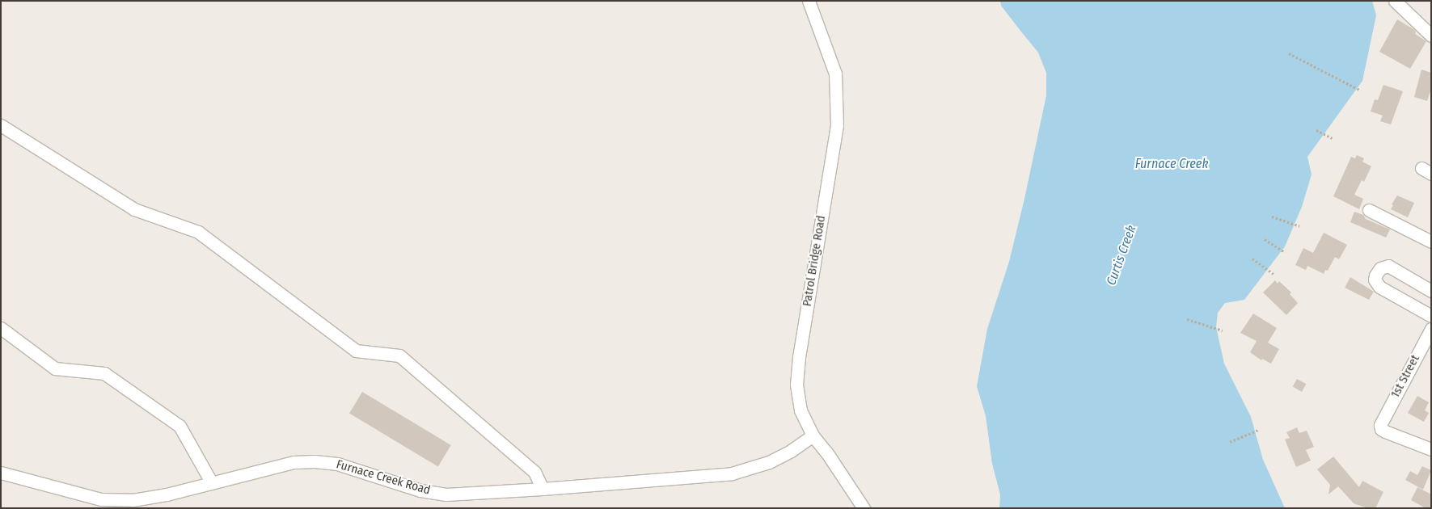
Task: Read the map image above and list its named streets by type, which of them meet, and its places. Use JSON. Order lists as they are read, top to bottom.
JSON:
{
  "streets": {
    "street": ["Patrol Bridge Road", "1st Street", "Furnace Creek Road"]
  },
  "crossings": [
    ["Patrol Bridge Road", "Furnace Creek Road"]
  ],
  "water": ["Furnace Creek", "Curtis Creek"]
}
